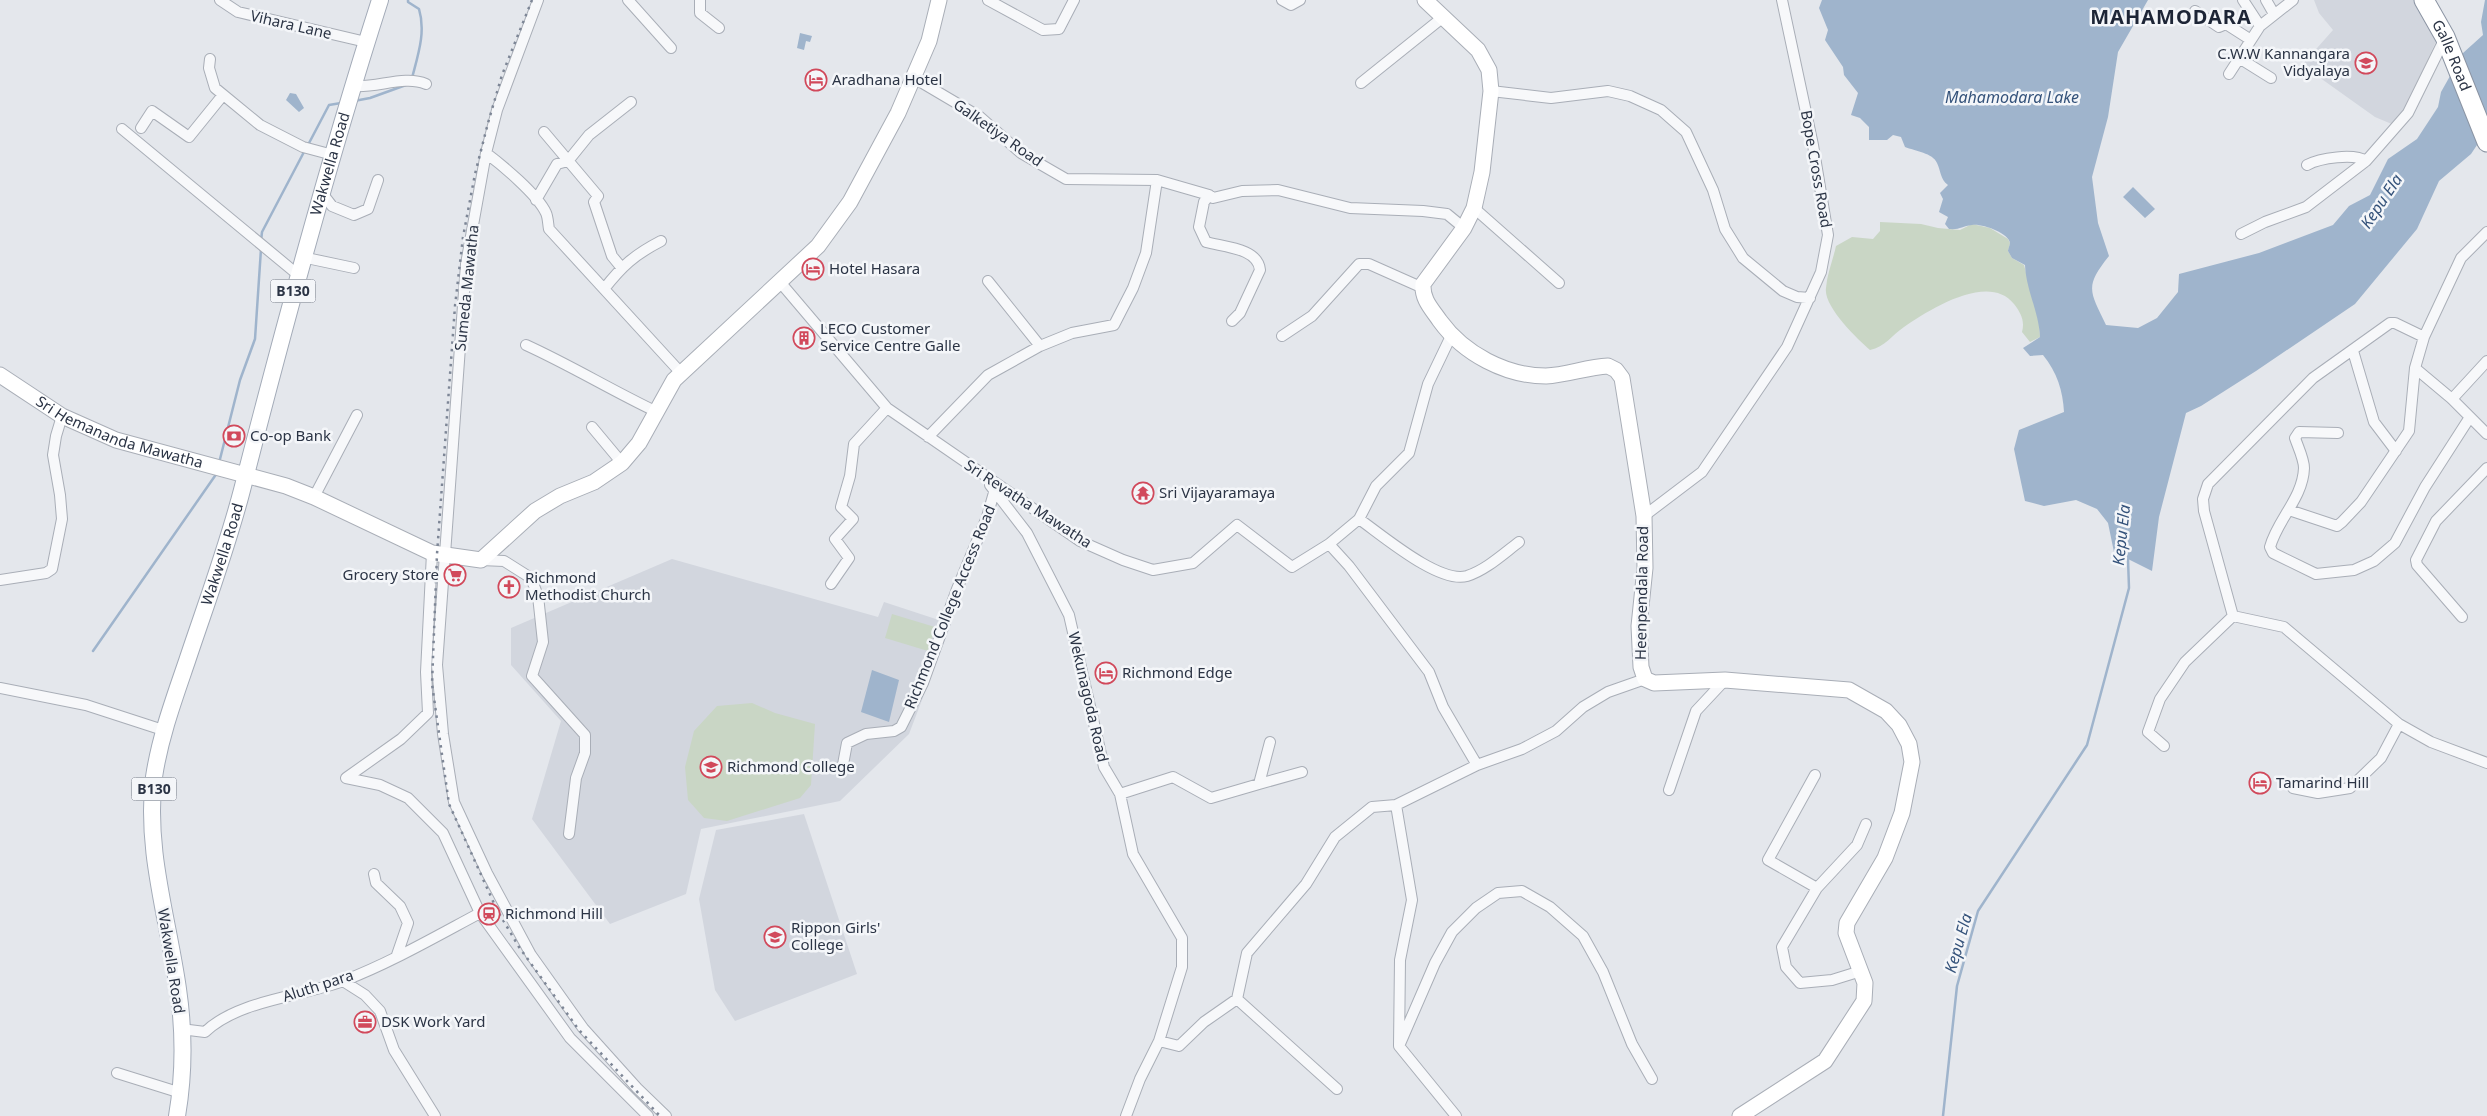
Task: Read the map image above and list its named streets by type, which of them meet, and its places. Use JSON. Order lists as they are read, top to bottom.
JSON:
{
  "streets": {
    "highway": ["Galle Road"],
    "main road": ["Wakwella Road", "B130"],
    "street": [
      "Vihara Lane",
      "Galketiya Road",
      "Bope Cross Road",
      "Sumeda Mawatha",
      "Sri Hemananda Mawatha",
      "Sri Revatha Mawatha",
      "Heenpendala Road",
      "Richmond College Access Road",
      "Wekunagoda Road",
      "Aluth para"
    ]
  },
  "crossings": [
    ["Vihara Lane", "Wakwella Road"],
    ["Wakwella Road", "Sri Hemananda Mawatha"],
    ["Wakwella Road", "Aluth para"],
    ["Bope Cross Road", "Heenpendala Road"],
    ["Sumeda Mawatha", "Sri Hemananda Mawatha"],
    ["Sri Revatha Mawatha", "Heenpendala Road"],
    ["Sri Revatha Mawatha", "Wekunagoda Road"],
    ["Richmond College Access Road", "Wekunagoda Road"]
  ],
  "districts": ["MAHAMODARA"],
  "water": ["Mahamodara Lake", "Kepu Ela"],
  "places": {
    "school or university": ["C.W.W Kannangara Vidyalaya", "Richmond College", "Rippon Girls' College"],
    "hotel": [
      "Aradhana Hotel",
      "Hotel Hasara",
      "Richmond Edge",
      "Tamarind Hill"
    ],
    "building": ["LECO Customer Service Centre Galle"],
    "bank": ["Co-op Bank"],
    "temple": ["Sri Vijayaramaya"],
    "supermarket": ["Grocery Store"],
    "church": ["Richmond Methodist Church"],
    "station": ["Richmond Hill"],
    "office": ["DSK Work Yard"]
  }
}
